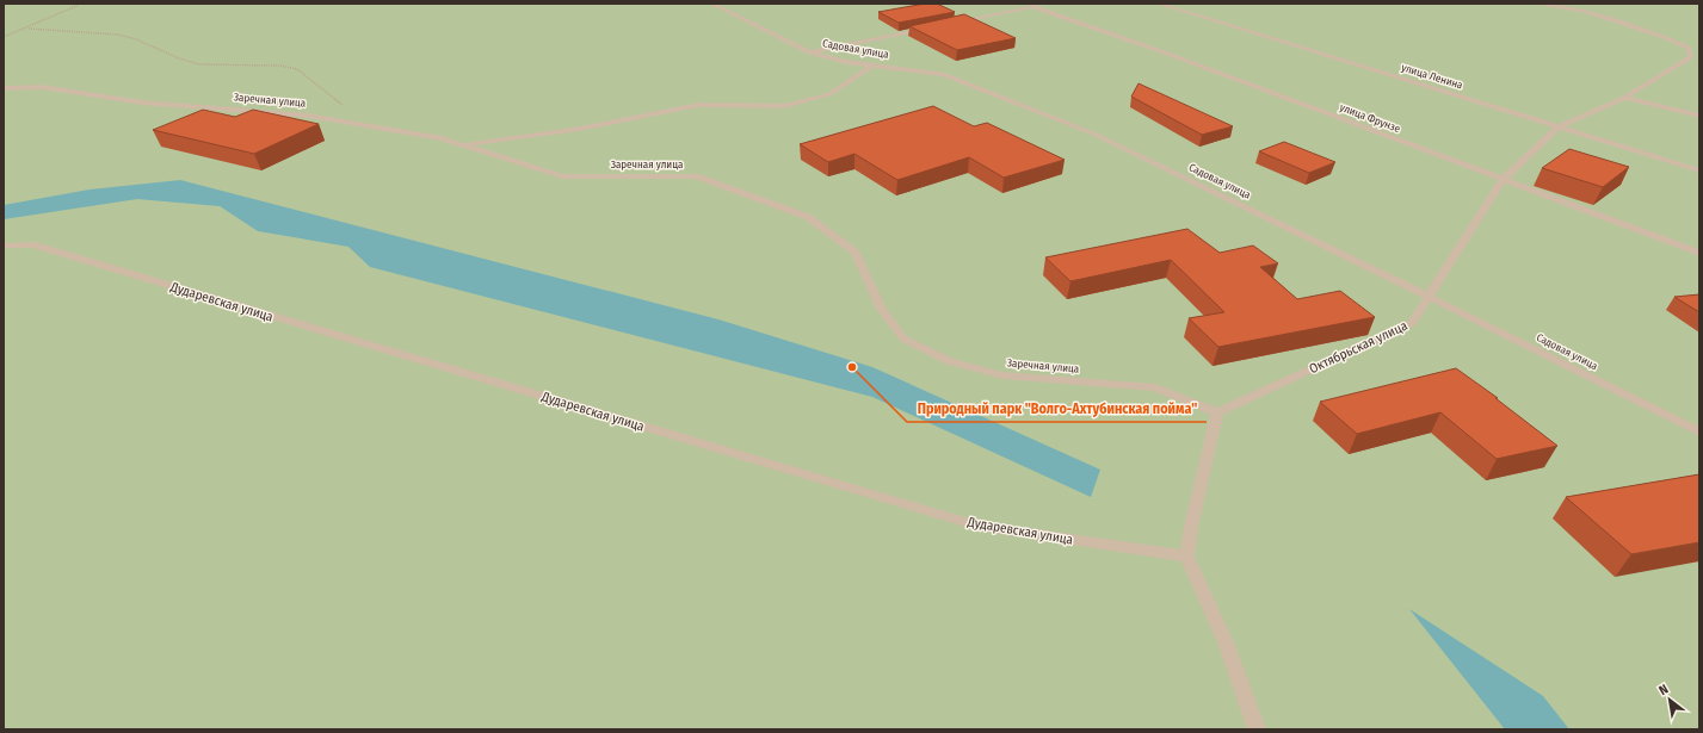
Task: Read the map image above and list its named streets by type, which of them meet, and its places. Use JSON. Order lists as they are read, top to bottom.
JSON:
{
  "streets": {
    "street": [
      "Садовая улица",
      "улица Ленина",
      "Заречная улица",
      "улица Фрунзе",
      "Дударевская улица",
      "Октябрьская улица"
    ]
  },
  "crossings": [
    ["Садовая улица", "Октябрьская улица"],
    ["улица Ленина", "Октябрьская улица"],
    ["Заречная улица", "Октябрьская улица"],
    ["улица Фрунзе", "Октябрьская улица"]
  ],
  "places": ["Природный парк \"Волго-Ахтубинская пойма\""],
  "north": "top left"
}
